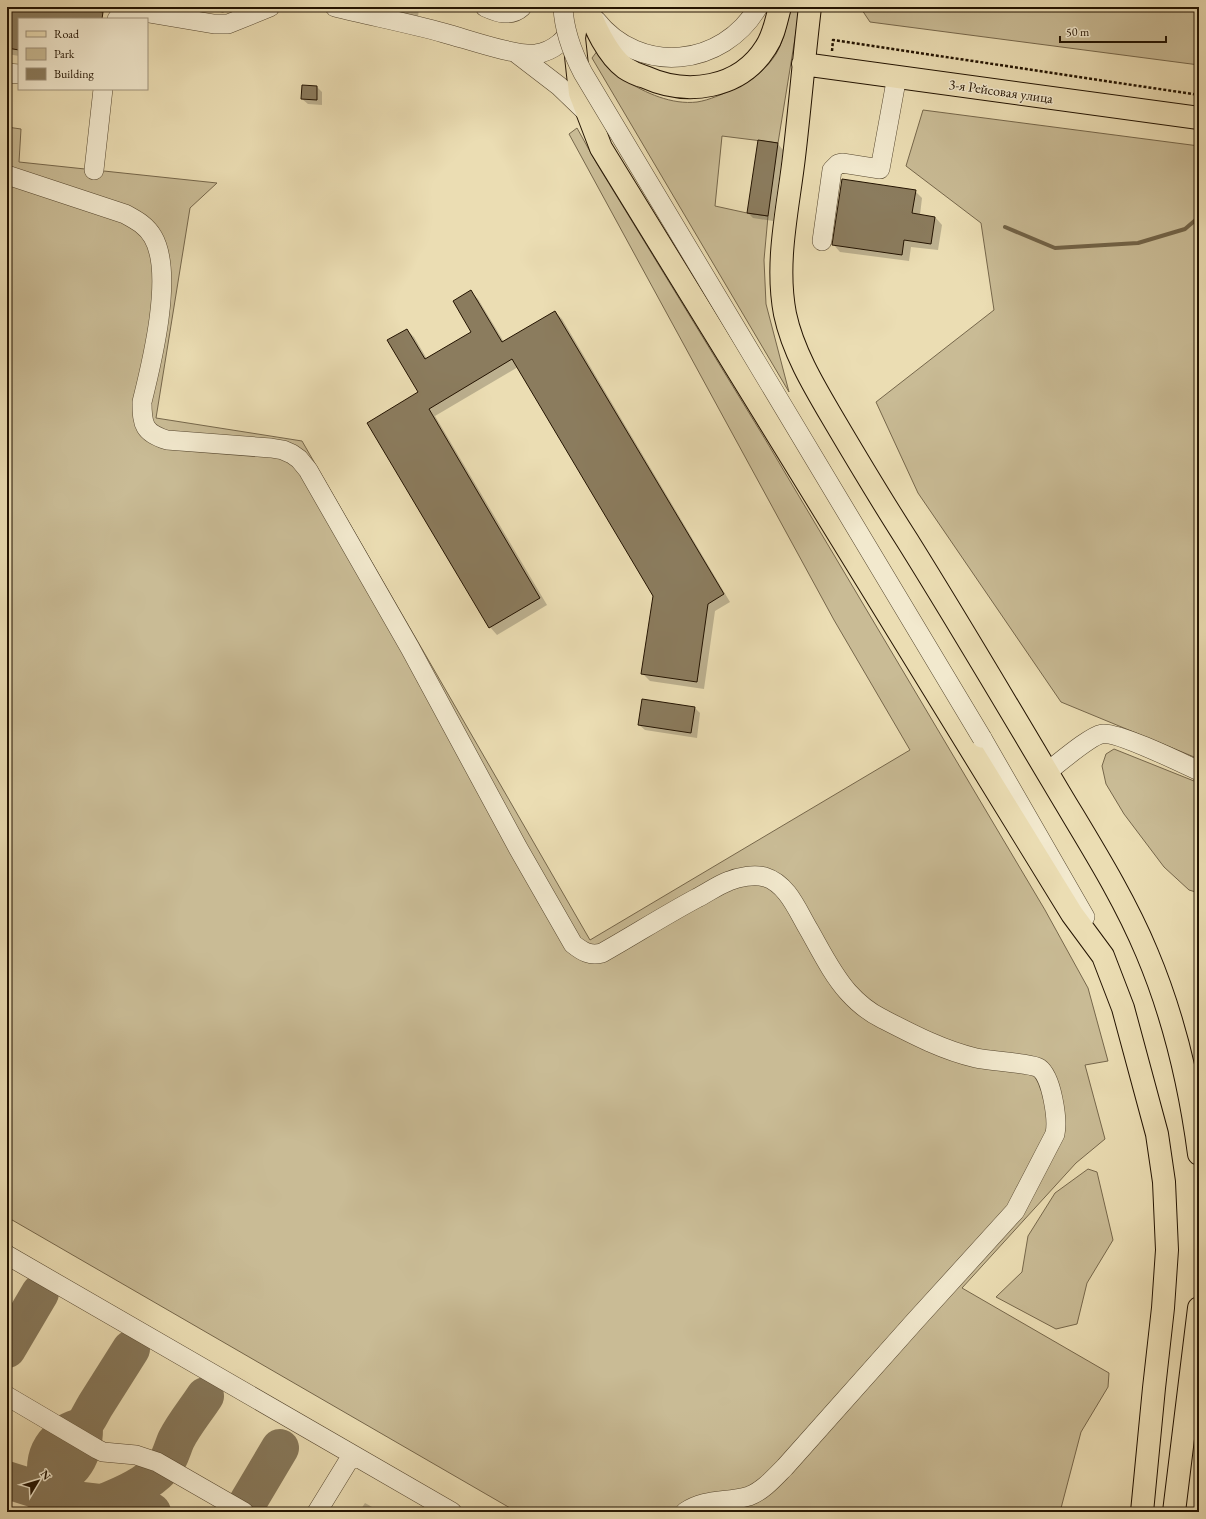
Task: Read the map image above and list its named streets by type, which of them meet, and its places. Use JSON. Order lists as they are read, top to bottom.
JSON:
{
  "streets": {
    "main road": ["3-я Рейсовая улица"]
  },
  "legend": ["Road", "Park", "Building"],
  "scale_bar": "50 m",
  "north": "top right"
}
